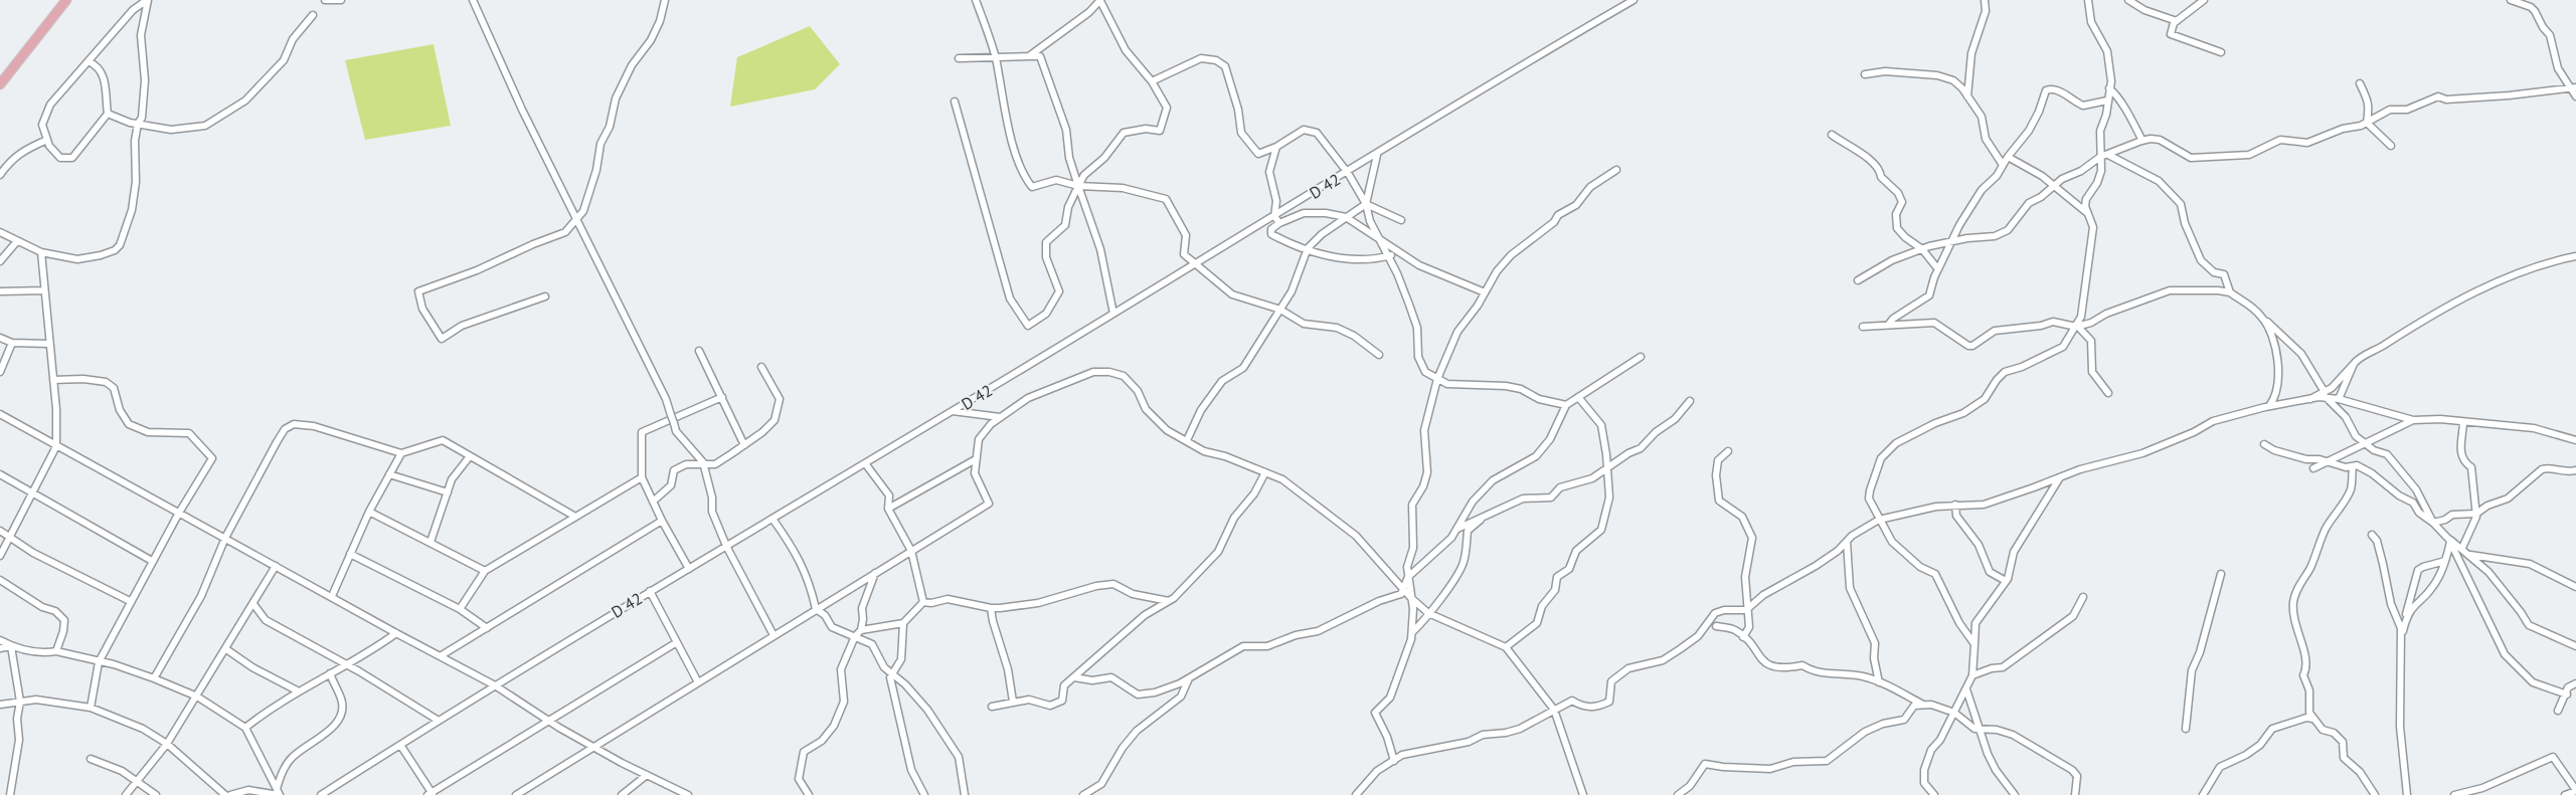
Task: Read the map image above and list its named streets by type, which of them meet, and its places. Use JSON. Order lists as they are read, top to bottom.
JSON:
{
  "streets": {
    "street": ["D 42"]
  }
}
